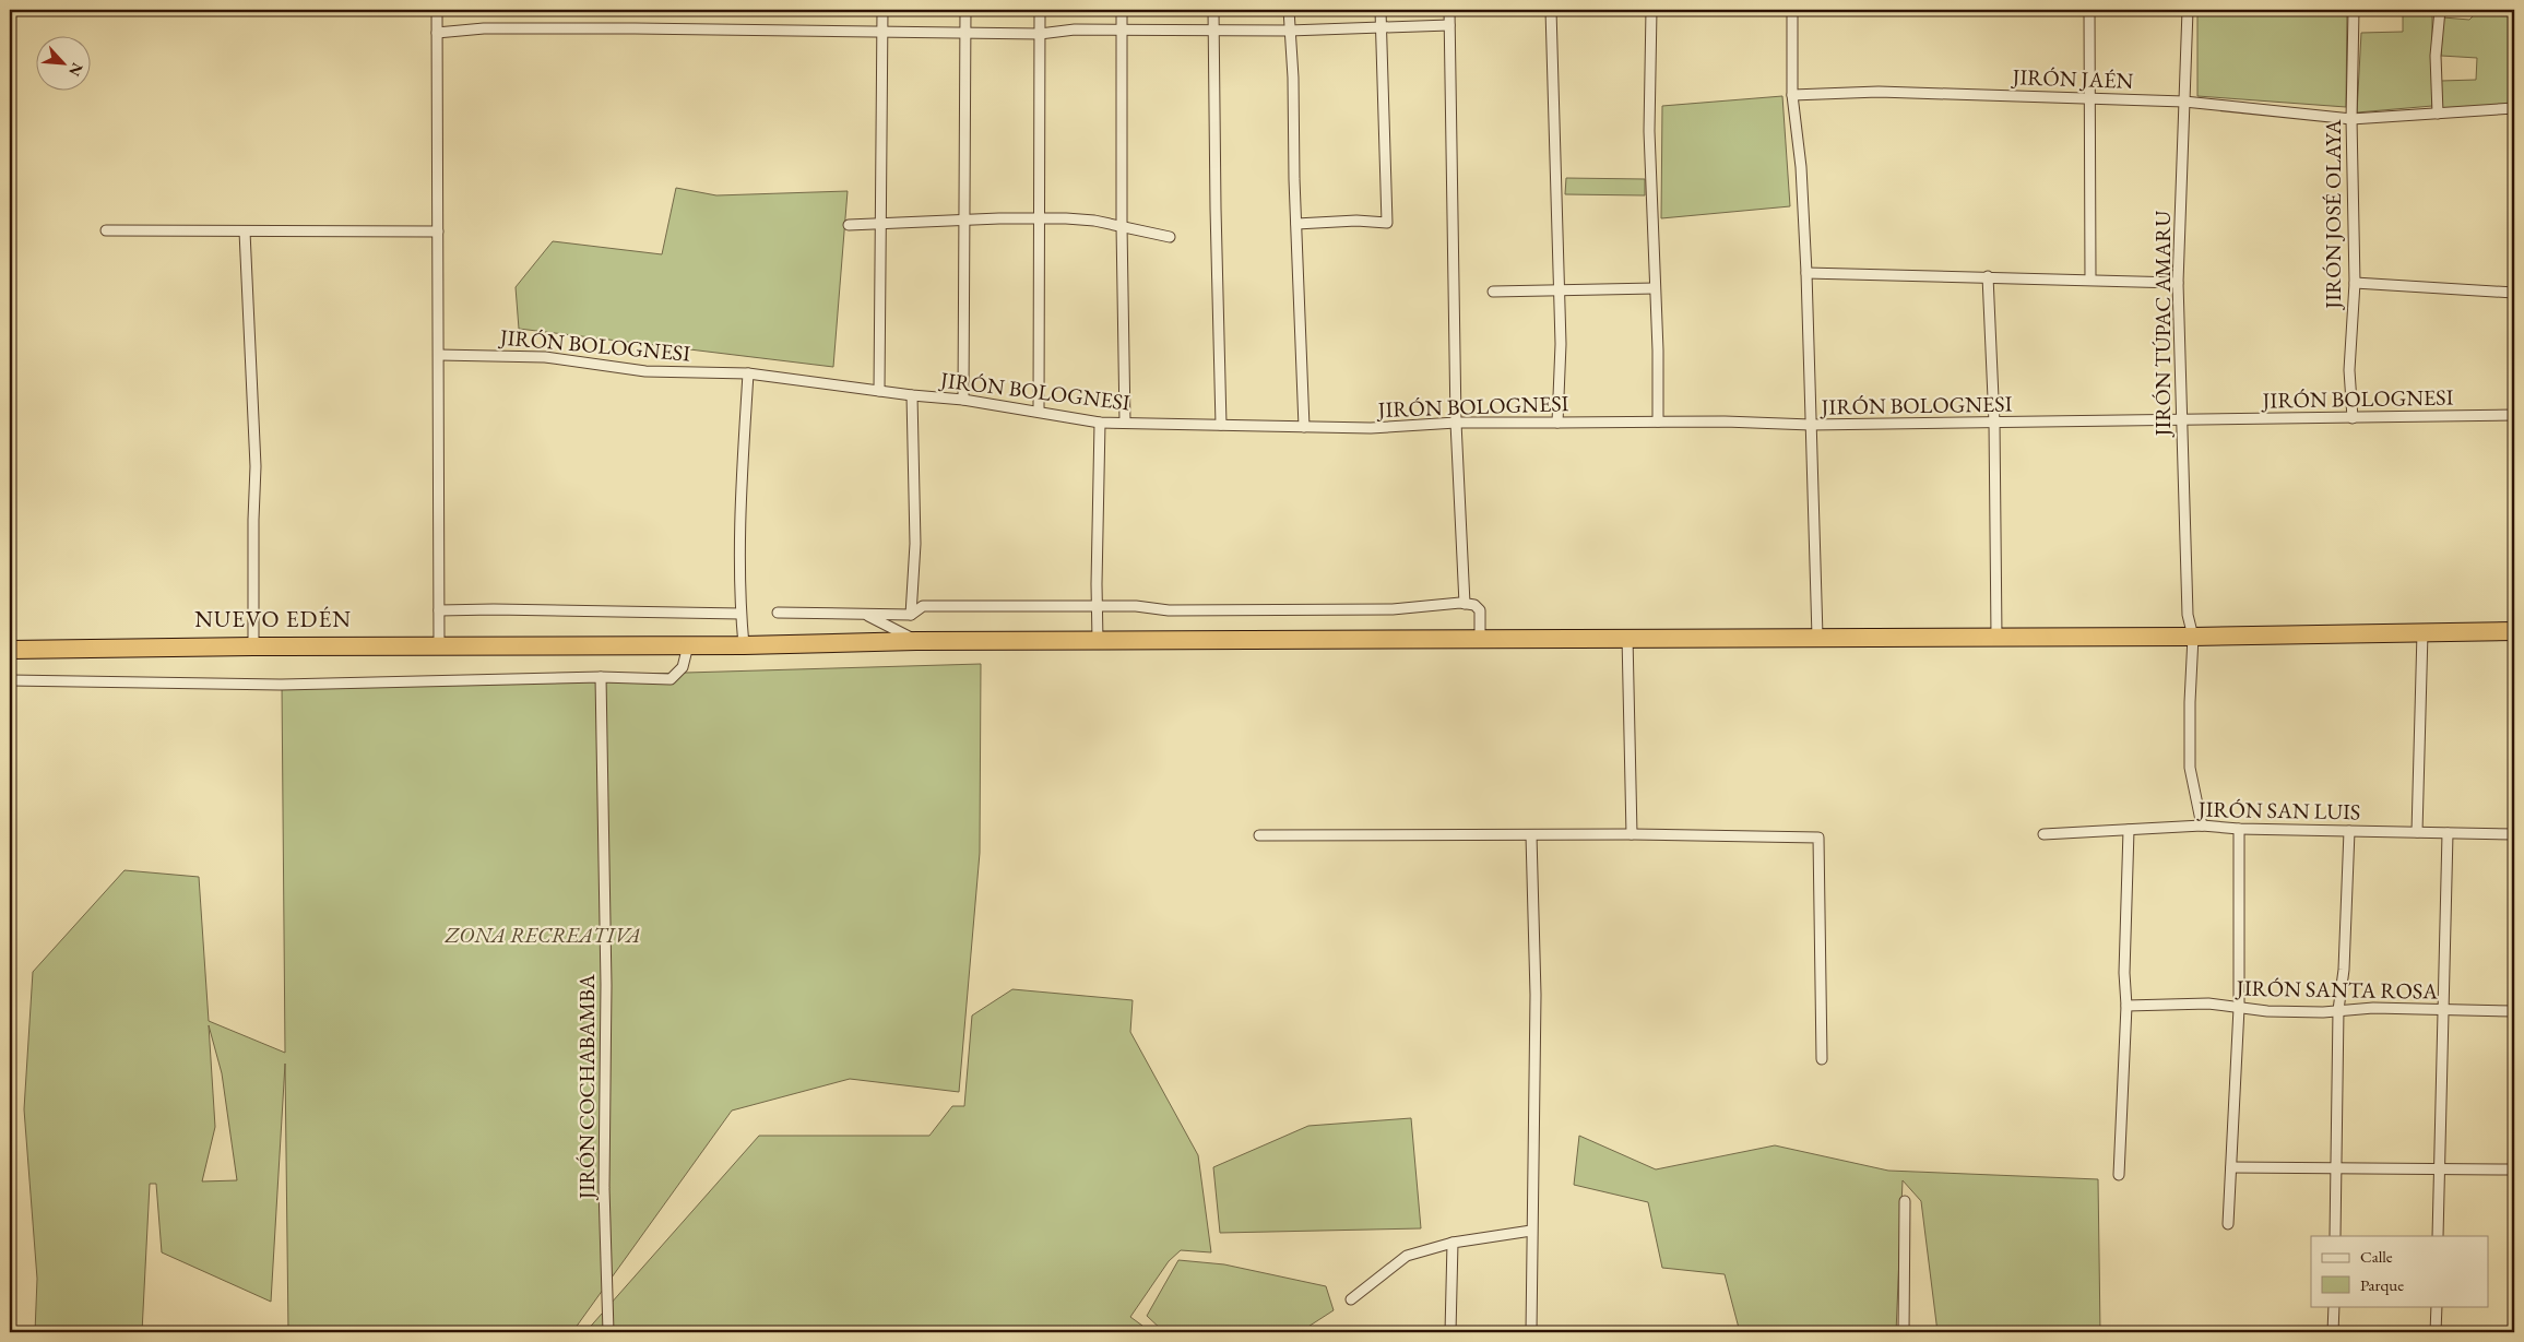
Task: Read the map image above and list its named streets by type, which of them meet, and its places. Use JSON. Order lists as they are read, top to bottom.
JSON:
{
  "streets": {
    "street": [
      "JIRÓN JAÉN",
      "JIRÓN JOSÉ OLAYA",
      "JIRÓN TÚPAC AMARU",
      "JIRÓN BOLOGNESI",
      "JIRÓN SAN LUIS",
      "JIRÓN SANTA ROSA",
      "JIRÓN COCHABAMBA"
    ]
  },
  "crossings": [
    ["JIRÓN JAÉN", "JIRÓN JOSÉ OLAYA"],
    ["JIRÓN JAÉN", "JIRÓN TÚPAC AMARU"],
    ["JIRÓN JOSÉ OLAYA", "JIRÓN BOLOGNESI"],
    ["JIRÓN TÚPAC AMARU", "JIRÓN BOLOGNESI"],
    ["JIRÓN TÚPAC AMARU", "JIRÓN SAN LUIS"]
  ],
  "districts": ["NUEVO EDÉN"],
  "parks": ["ZONA RECREATIVA"],
  "legend": ["Calle", "Parque"],
  "north": "bottom right"
}
